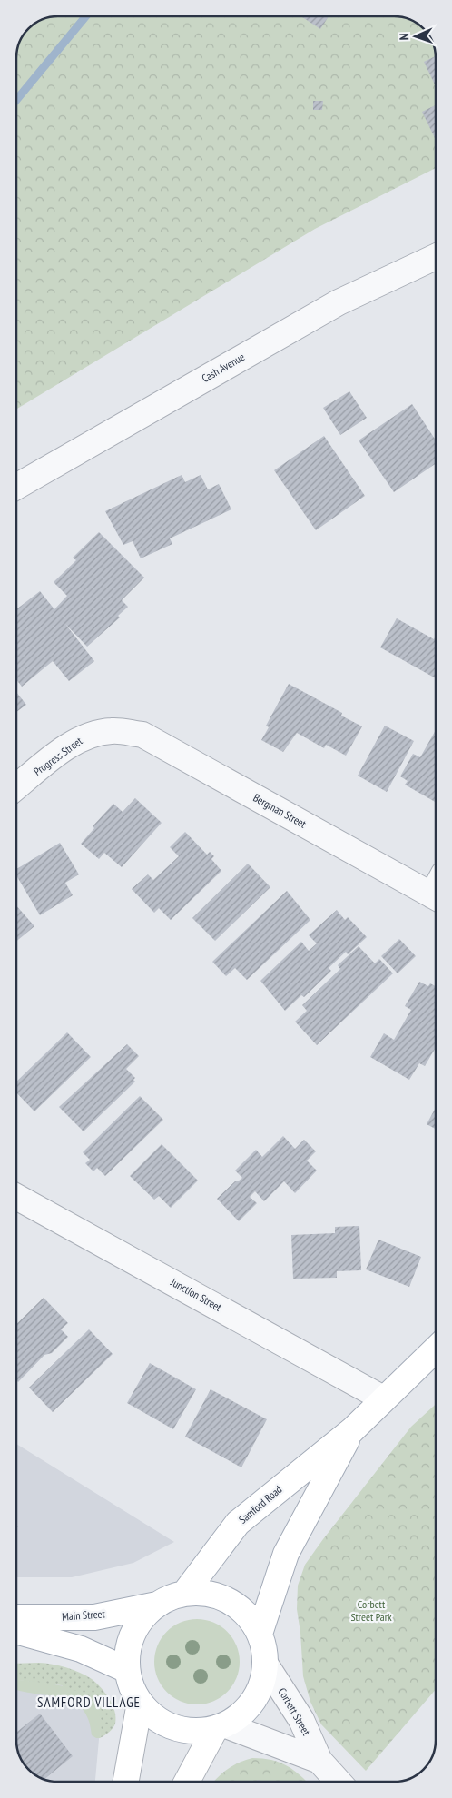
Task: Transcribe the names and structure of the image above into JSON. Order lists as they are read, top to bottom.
{
  "streets": {
    "main road": ["Samford Road", "Main Street"],
    "street": [
      "Cash Avenue",
      "Progress Street",
      "Bergman Street",
      "Junction Street",
      "Corbett Street"
    ]
  },
  "crossings": [
    ["Progress Street", "Bergman Street"],
    ["Junction Street", "Samford Road"],
    ["Samford Road", "Main Street"],
    ["Samford Road", "Corbett Street"],
    ["Main Street", "Corbett Street"]
  ],
  "districts": ["SAMFORD VILLAGE"],
  "parks": ["Corbett Street Park"],
  "north": "left"
}
